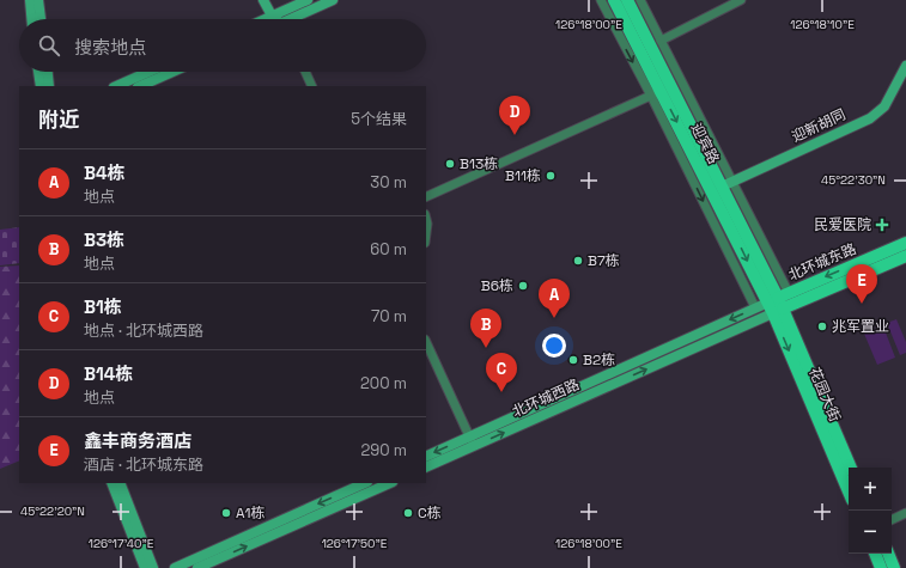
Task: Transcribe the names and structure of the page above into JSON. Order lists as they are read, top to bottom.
{
  "streets": {
    "main road": [
      "迎新胡同",
      "迎宾路",
      "北环城东路",
      "花园大街",
      "北环城西路"
    ]
  },
  "crossings": [
    ["迎新胡同", "迎宾路"],
    ["迎宾路", "北环城东路"],
    ["迎宾路", "花园大街"],
    ["迎宾路", "北环城西路"],
    ["北环城东路", "花园大街"],
    ["北环城东路", "北环城西路"],
    ["花园大街", "北环城西路"]
  ],
  "places": {
    "other": [
      "B13栋",
      "B11栋",
      "B7栋",
      "B6栋",
      "兆军置业",
      "B2栋",
      "A1栋",
      "C栋"
    ],
    "health": ["民爱医院"]
  },
  "page": {
    "search": "搜索地点",
    "heading": ["附近", "5个结果"],
    "pins": [
      "D",
      "E",
      "A",
      "B",
      "C"
    ],
    "list": [
      {
        "mark": "A",
        "name": "B4栋",
        "note": "地点",
        "value": "30 m"
      },
      {
        "mark": "B",
        "name": "B3栋",
        "note": "地点",
        "value": "60 m"
      },
      {
        "mark": "C",
        "name": "B1栋",
        "note": "地点 · 北环城西路",
        "value": "70 m"
      },
      {
        "mark": "D",
        "name": "B14栋",
        "note": "地点",
        "value": "200 m"
      },
      {
        "mark": "E",
        "name": "鑫丰商务酒店",
        "note": "酒店 · 北环城东路",
        "value": "290 m"
      }
    ],
    "map_buttons": ["+", "−"]
  },
  "coordinates": [
    "126°18'00\"E",
    "126°18'10\"E",
    "45°22'30\"N",
    "45°22'20\"N",
    "126°17'40\"E",
    "126°17'50\"E"
  ]
}
